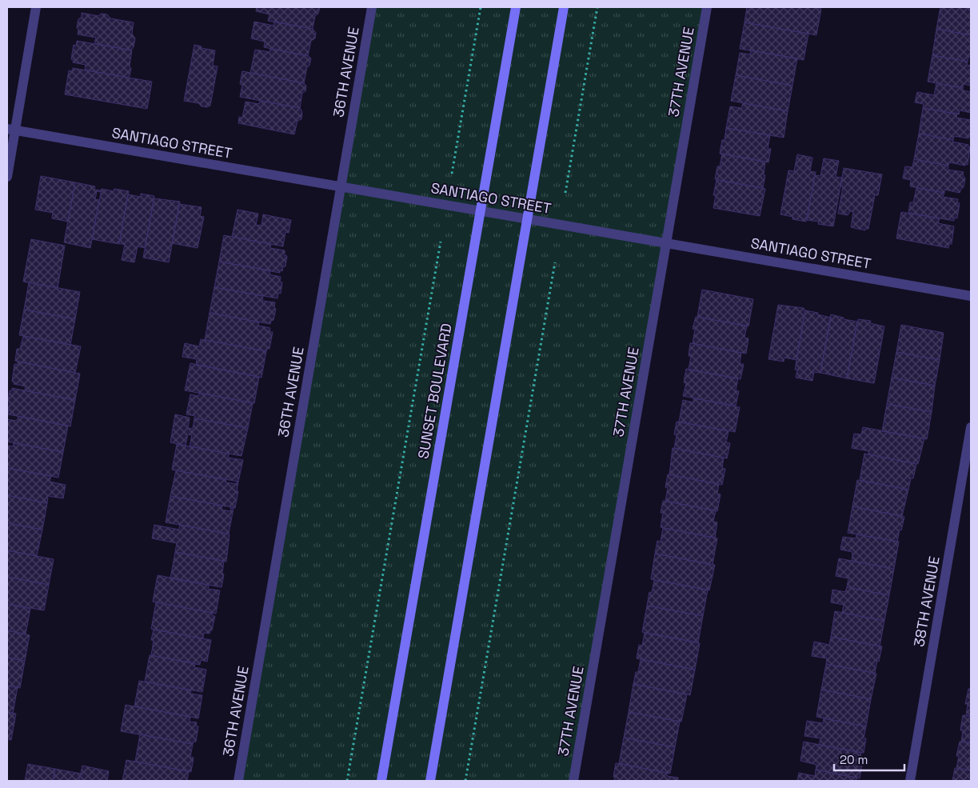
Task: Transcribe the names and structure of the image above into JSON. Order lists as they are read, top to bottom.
{
  "streets": {
    "main road": ["SUNSET BOULEVARD"],
    "street": [
      "36TH AVENUE",
      "37TH AVENUE",
      "SANTIAGO STREET",
      "38TH AVENUE"
    ]
  },
  "crossings": [
    ["36TH AVENUE", "SANTIAGO STREET"],
    ["37TH AVENUE", "SANTIAGO STREET"],
    ["SANTIAGO STREET", "SUNSET BOULEVARD"]
  ],
  "scale_bar": "20 m"
}
